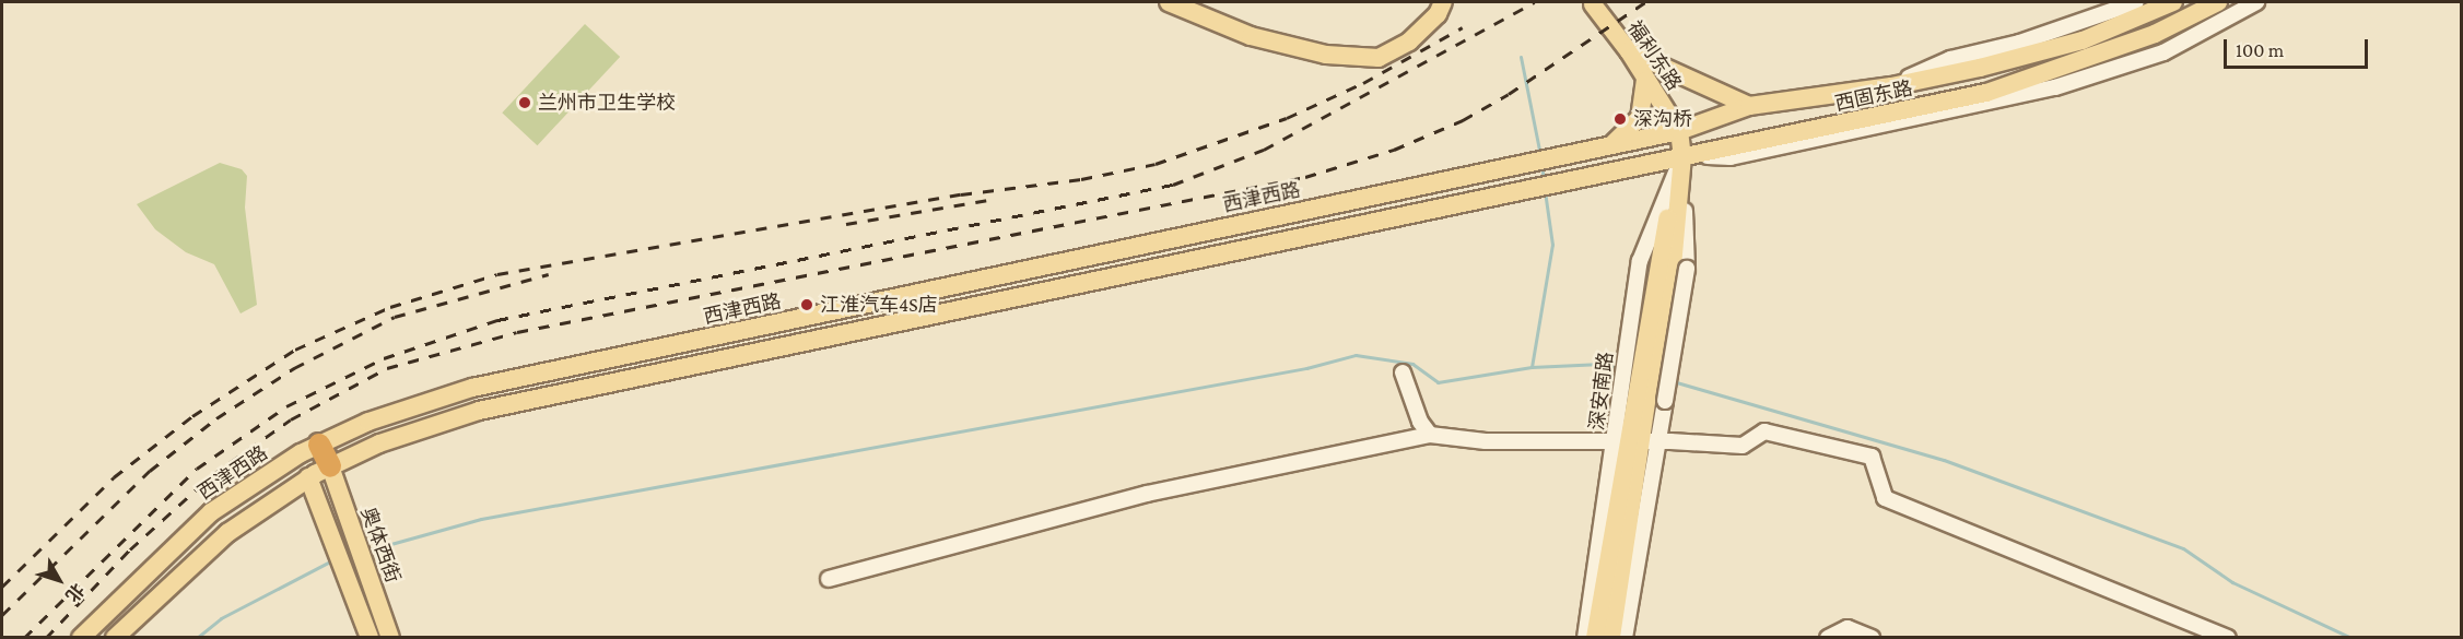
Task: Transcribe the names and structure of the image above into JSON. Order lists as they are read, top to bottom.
{
  "streets": {
    "main road": [
      "福利东路",
      "西固东路",
      "西津西路",
      "深安南路",
      "奥体西街"
    ]
  },
  "crossings": [
    ["福利东路", "西固东路"],
    ["西固东路", "西津西路"],
    ["西固东路", "深安南路"],
    ["西固东路", "奥体西街"]
  ],
  "places": ["兰州市卫生学校", "深沟桥", "江淮汽车4S店"],
  "scale_bar": "100 m",
  "north": "bottom right"
}
